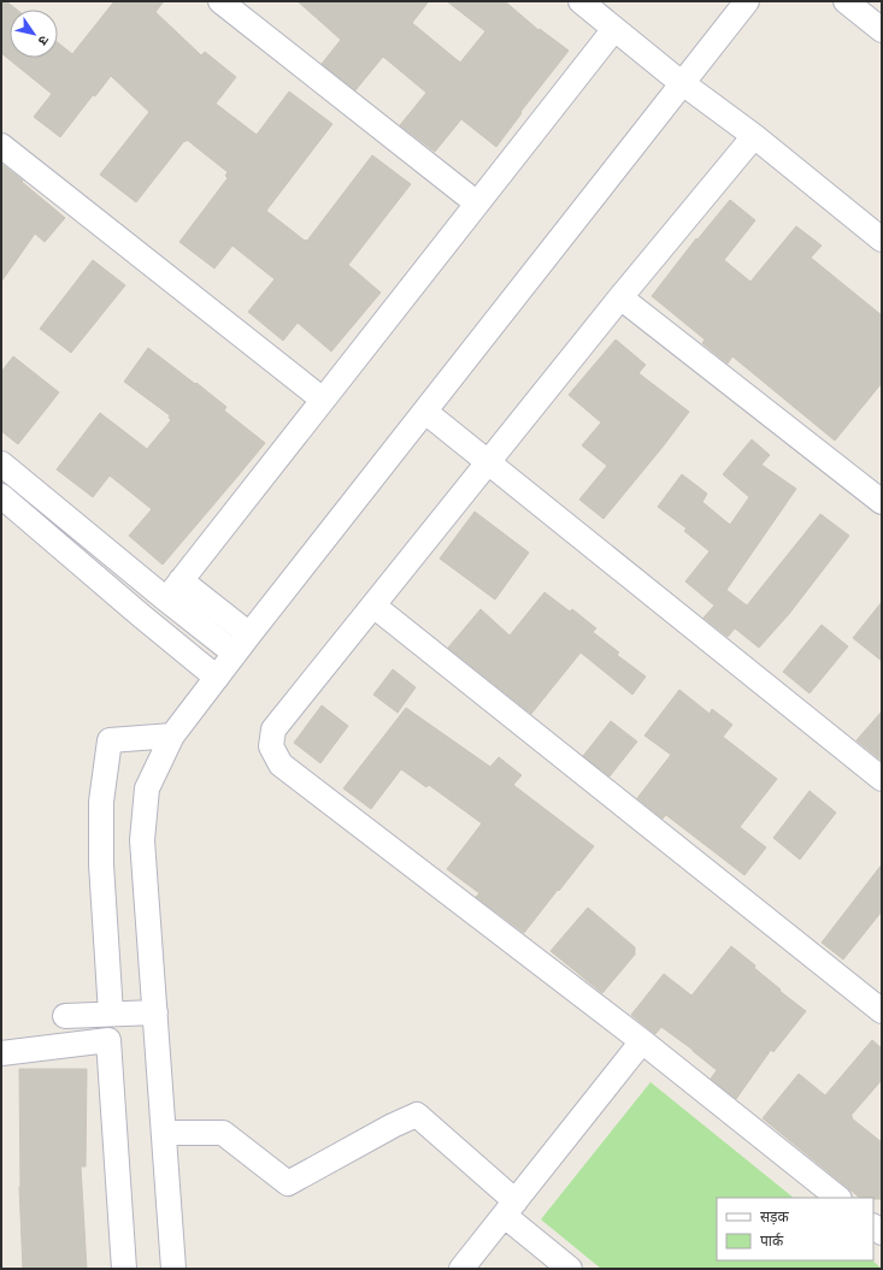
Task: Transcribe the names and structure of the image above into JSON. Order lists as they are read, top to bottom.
{
  "legend": ["सड़क", "पार्क"],
  "north": "bottom right"
}
